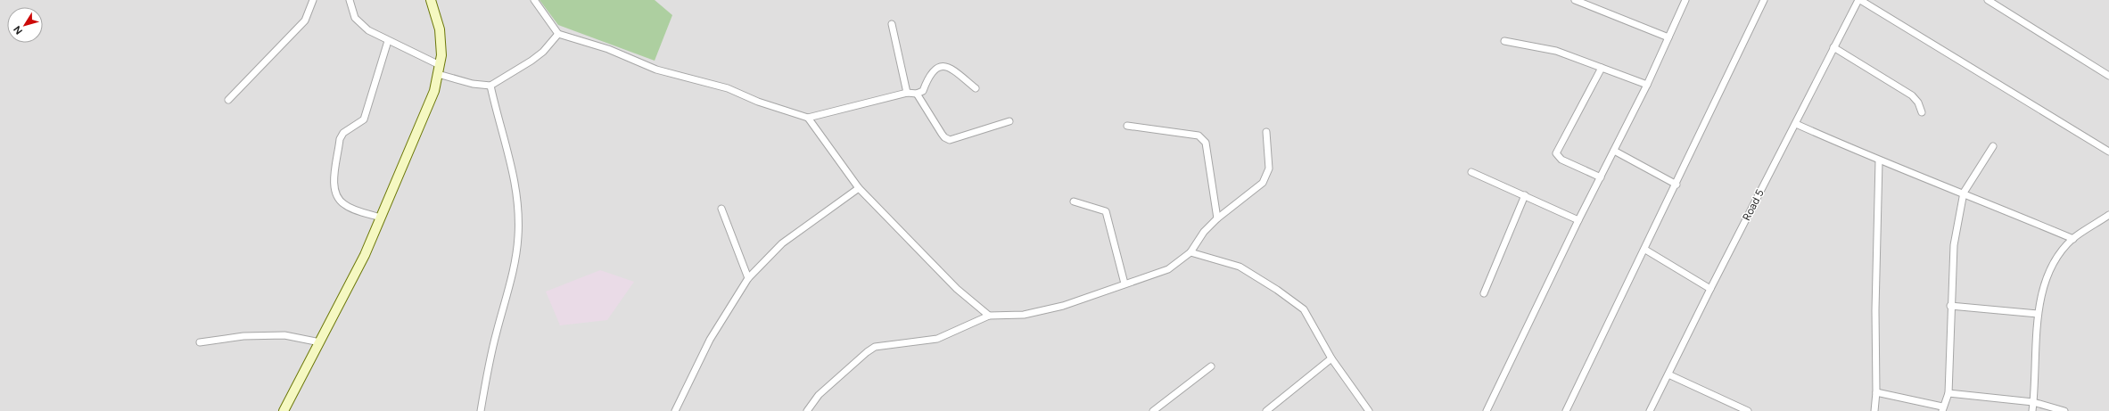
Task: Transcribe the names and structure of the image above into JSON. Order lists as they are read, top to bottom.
{
  "streets": {
    "street": ["Road 5"]
  },
  "north": "bottom left"
}
